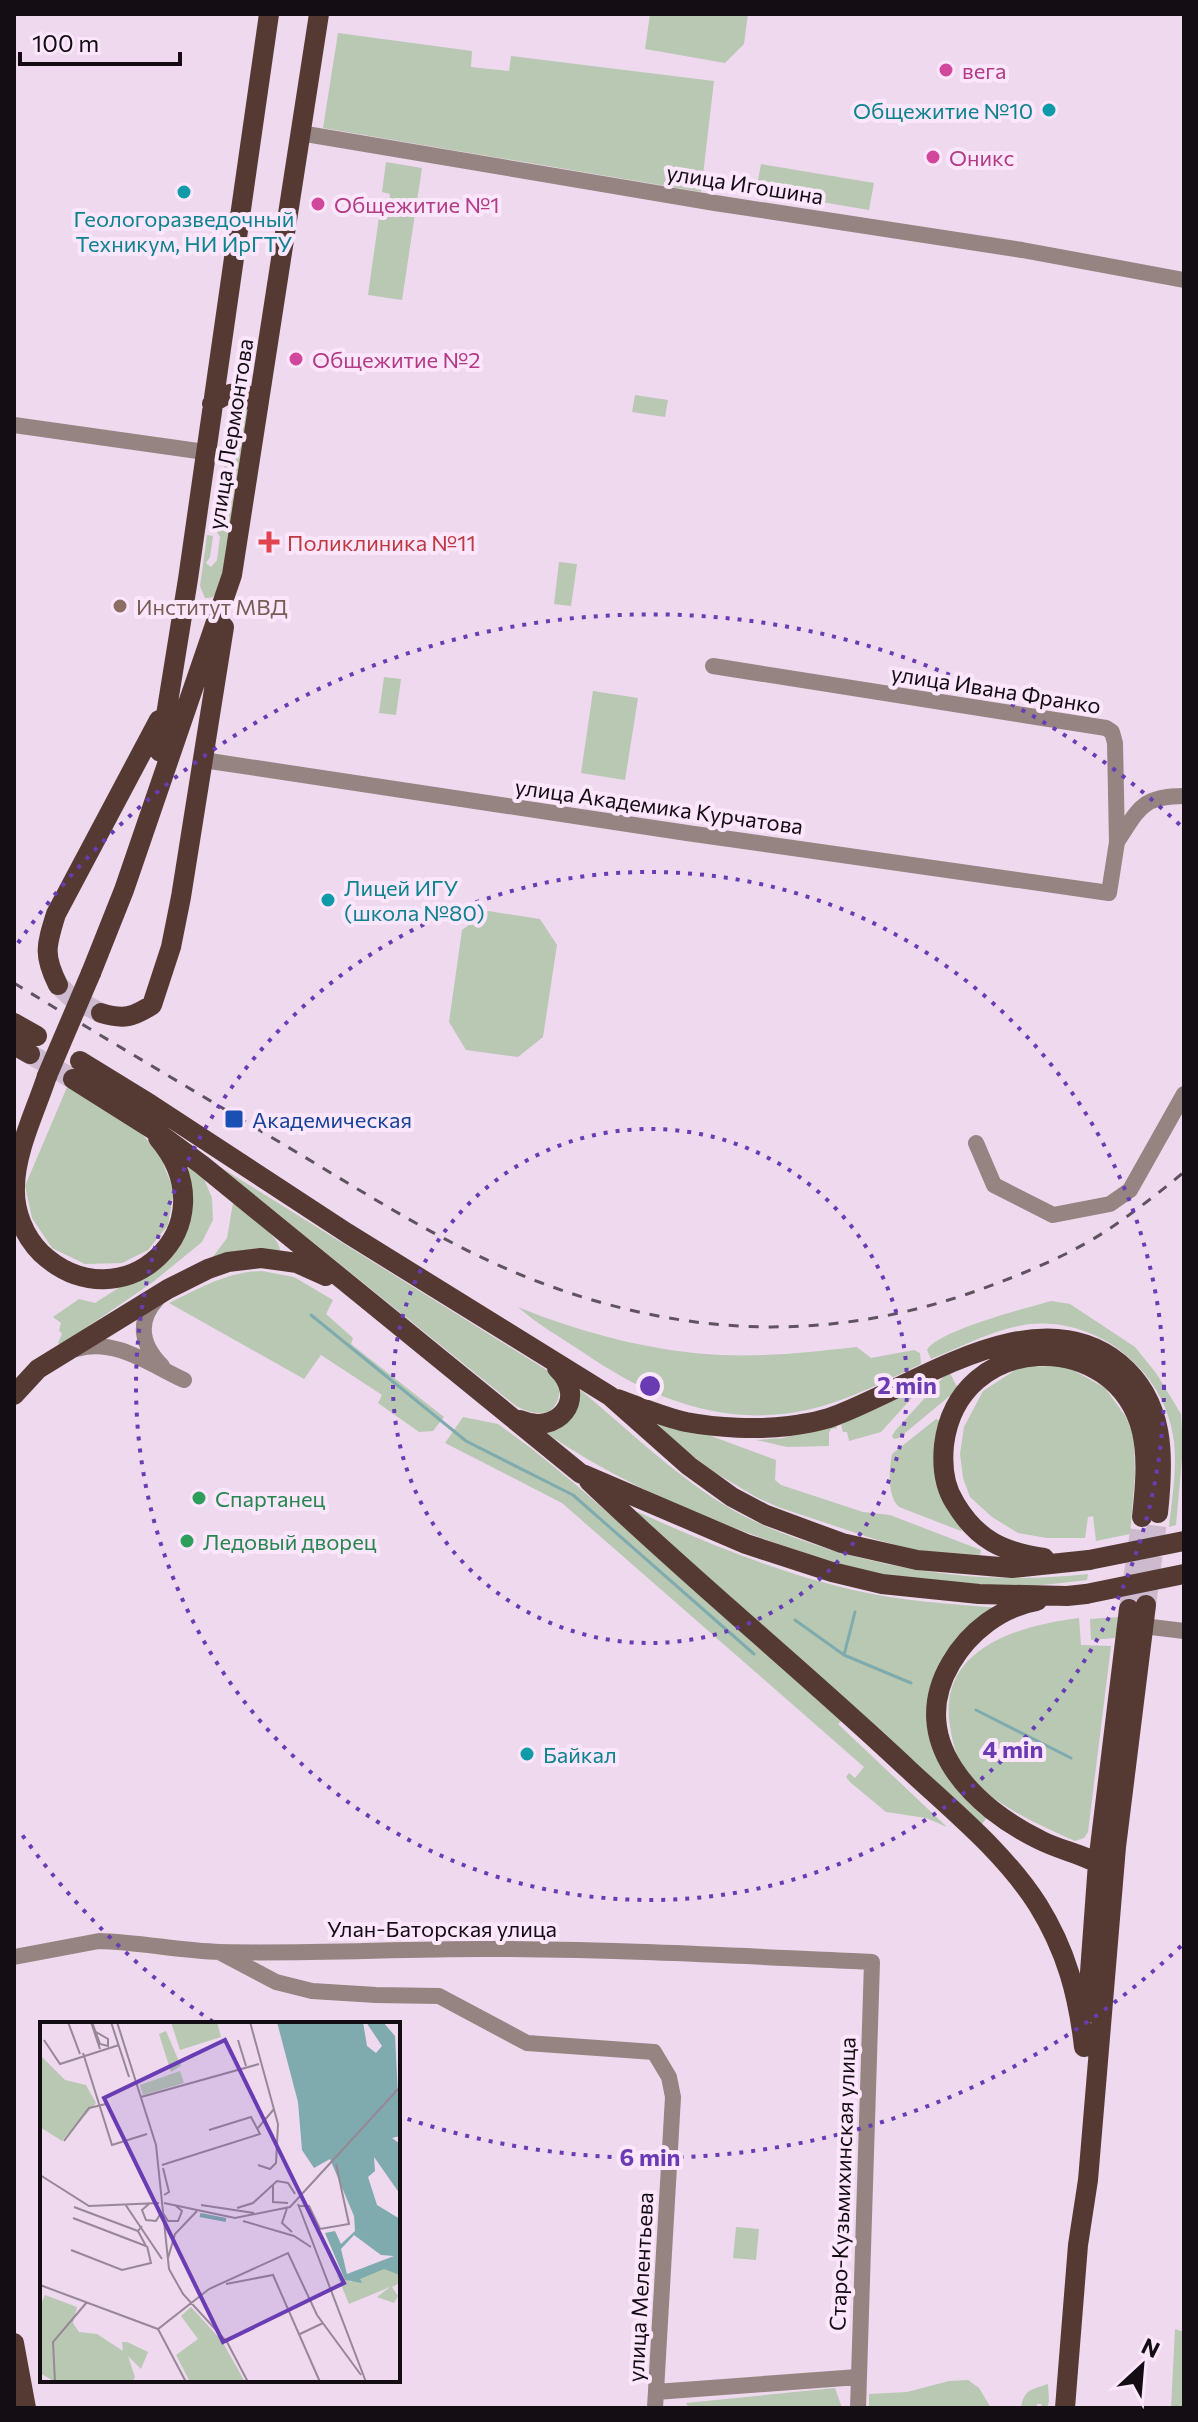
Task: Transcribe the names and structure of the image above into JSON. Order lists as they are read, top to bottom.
{
  "streets": {
    "main road": ["улица Лермонтова"],
    "street": [
      "улица Игошина",
      "улица Ивана Франко",
      "улица Академика Курчатова",
      "Улан-Баторская улица",
      "Старо-Кузьмихинская улица",
      "улица Мелентьева"
    ]
  },
  "crossings": [
    ["улица Игошина", "улица Лермонтова"],
    ["улица Ивана Франко", "улица Академика Курчатова"],
    ["Улан-Баторская улица", "Старо-Кузьмихинская улица"],
    ["Улан-Баторская улица", "улица Мелентьева"]
  ],
  "places": {
    "other": [
      "вега",
      "Общежитие №10",
      "Оникс",
      "Геологоразведочный Техникум, НИ ИрГТУ",
      "Общежитие №1",
      "Общежитие №2",
      "Институт МВД",
      "Лицей ИГУ (школа №80)",
      "Спартанец",
      "Ледовый дворец",
      "Байкал"
    ],
    "health": ["Поликлиника №11"],
    "transit": ["Академическая"]
  },
  "scale_bar": "100 m",
  "north": "top right",
  "rings": ["2 min", "4 min", "6 min"]
}
